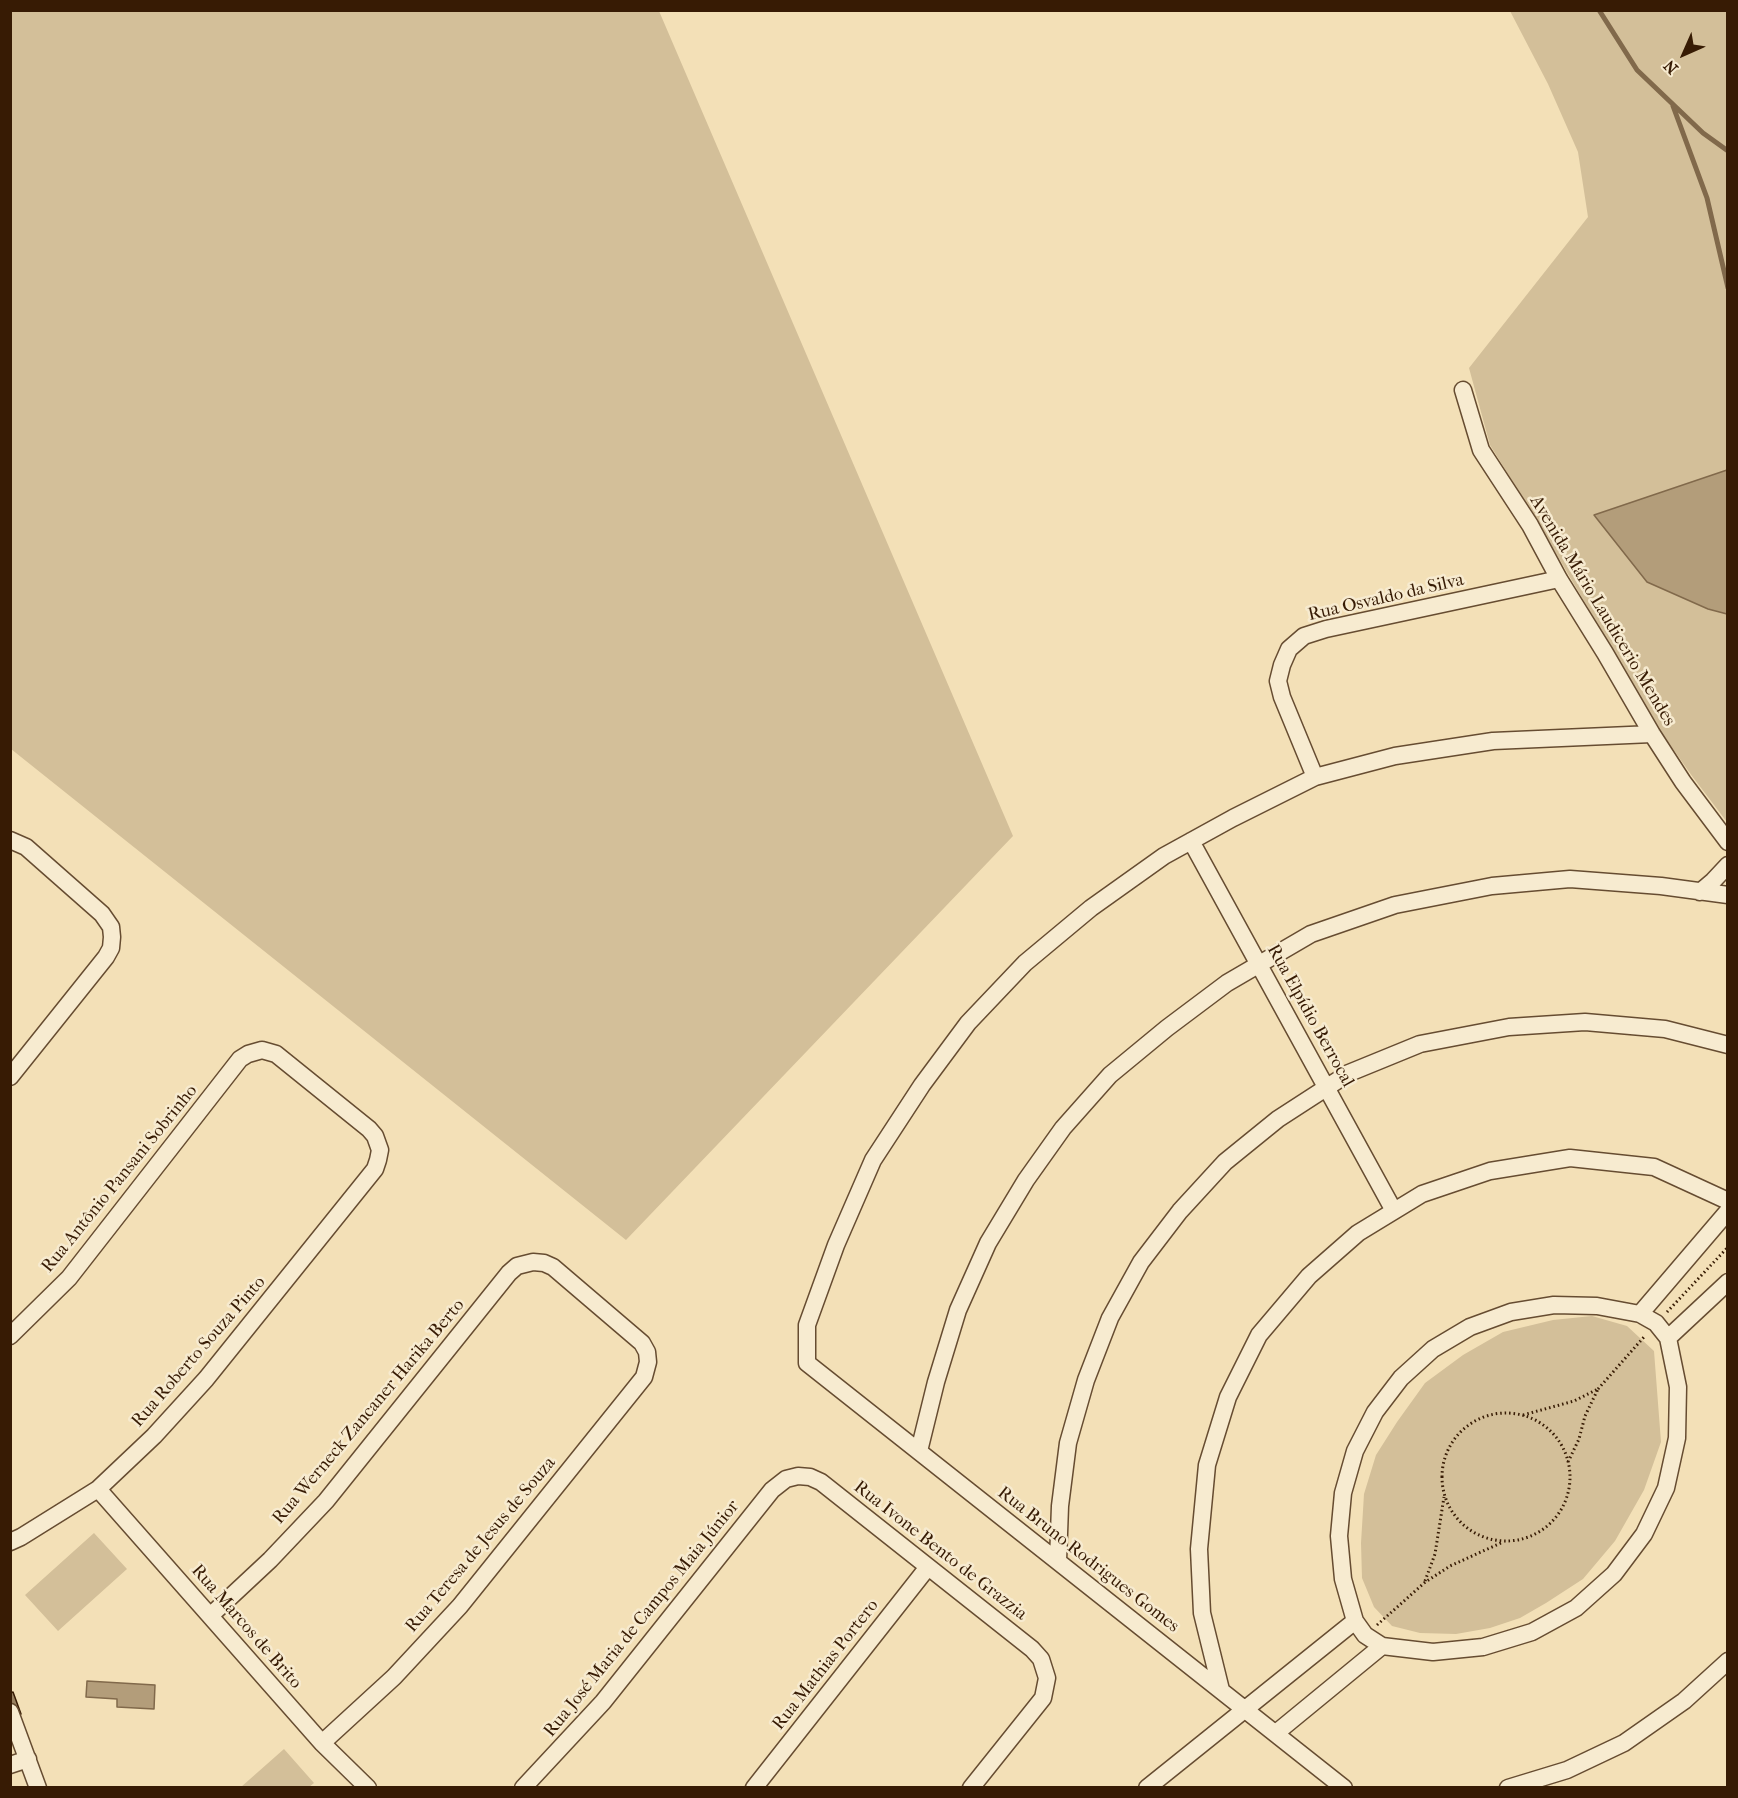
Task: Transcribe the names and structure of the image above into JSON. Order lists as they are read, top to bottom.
{
  "streets": {
    "street": [
      "Rua Osvaldo da Silva",
      "Avenida Mário Laudicerio Mendes",
      "Rua Elpídio Berrocal",
      "Rua Antônio Pansani Sobrinho",
      "Rua Roberto Souza Pinto",
      "Rua Werneck Zancaner Harika Berto",
      "Rua Teresa de Jesus de Souza",
      "Rua Ivone Bento de Grazzia",
      "Rua Bruno Rodrigues Gomes",
      "Rua José Maria de Campos Maia Júnior",
      "Rua Marcos de Brito",
      "Rua Mathias Portero"
    ]
  },
  "crossings": [
    ["Rua Osvaldo da Silva", "Avenida Mário Laudicerio Mendes"],
    ["Rua Elpídio Berrocal", "Rua Bruno Rodrigues Gomes"],
    ["Rua Antônio Pansani Sobrinho", "Rua Roberto Souza Pinto"],
    ["Rua Roberto Souza Pinto", "Rua Marcos de Brito"],
    ["Rua Werneck Zancaner Harika Berto", "Rua Teresa de Jesus de Souza"],
    ["Rua Werneck Zancaner Harika Berto", "Rua Marcos de Brito"],
    ["Rua Teresa de Jesus de Souza", "Rua Marcos de Brito"],
    ["Rua Ivone Bento de Grazzia", "Rua José Maria de Campos Maia Júnior"],
    ["Rua Ivone Bento de Grazzia", "Rua Mathias Portero"]
  ],
  "north": "bottom left"
}
